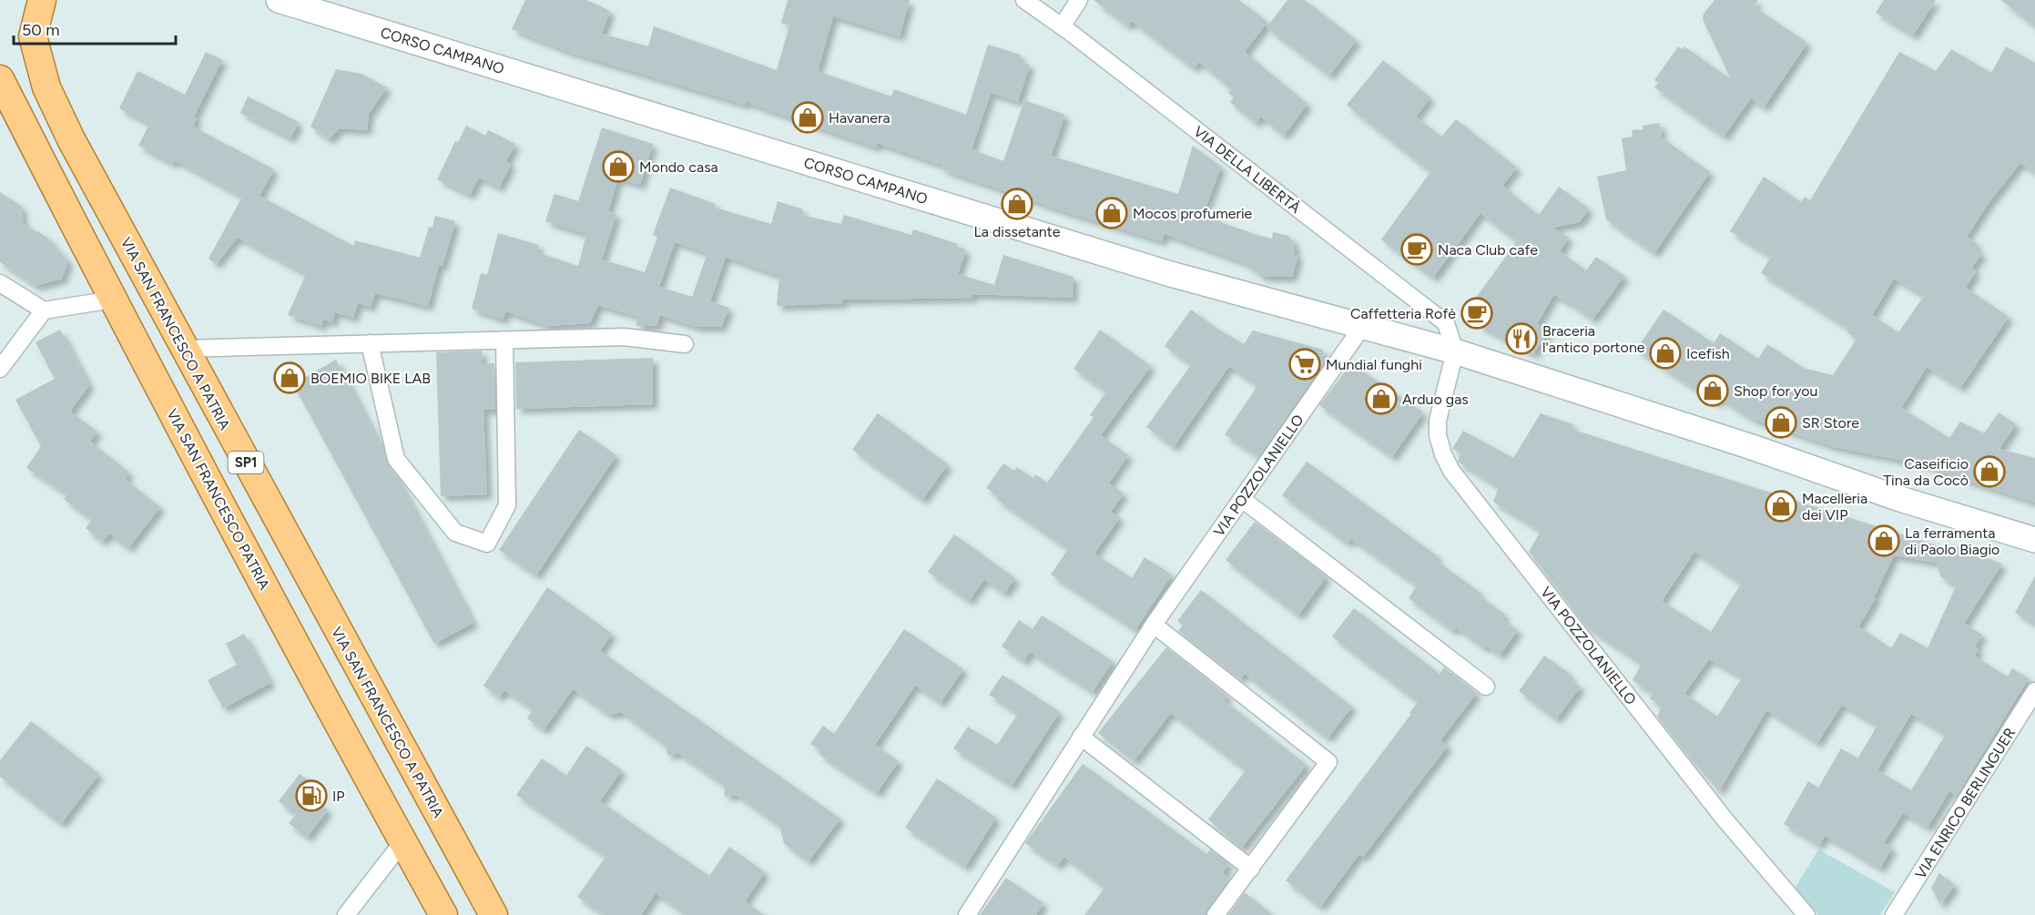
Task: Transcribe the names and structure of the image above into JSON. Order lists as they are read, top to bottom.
{
  "streets": {
    "main road": [
      "CORSO CAMPANO",
      "VIA SAN FRANCESCO A PATRIA",
      "SP1",
      "VIA SAN FRANCESCO PATRIA"
    ],
    "street": ["VIA DELLA LIBERTÀ", "VIA POZZOLANIELLO", "VIA ENRICO BERLINGUER"]
  },
  "crossings": [
    ["CORSO CAMPANO", "VIA DELLA LIBERTÀ"],
    ["CORSO CAMPANO", "VIA POZZOLANIELLO"],
    ["VIA DELLA LIBERTÀ", "VIA POZZOLANIELLO"]
  ],
  "places": {
    "shop": [
      "Havanera",
      "Mondo casa",
      "La dissetante",
      "Mocos profumerie",
      "Icefish",
      "BOEMIO BIKE LAB",
      "Shop for you",
      "Arduo gas",
      "SR Store",
      "Caseificio Tina da Cocò",
      "Macelleria dei VIP",
      "La ferramenta di Paolo Biagio"
    ],
    "cafe": ["Naca Club cafe", "Caffetteria Rofè"],
    "restaurant": ["Braceria l'antico portone"],
    "supermarket": ["Mundial funghi"],
    "fuel station": ["IP"]
  },
  "scale_bar": "50 m"
}
